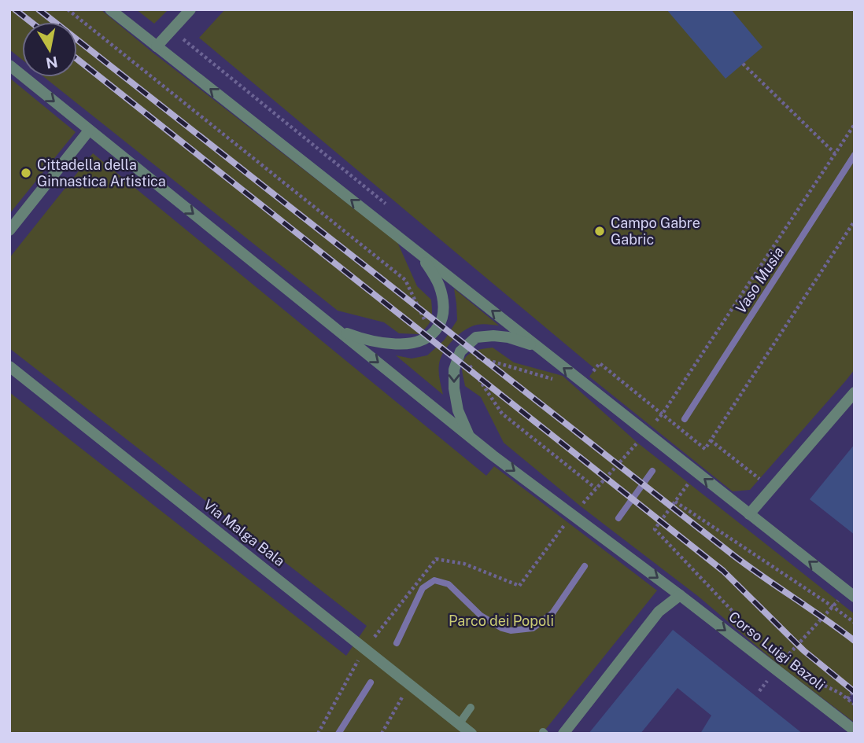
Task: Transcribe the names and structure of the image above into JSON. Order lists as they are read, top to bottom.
{
  "streets": {
    "street": ["Via Malga Bala", "Corso Luigi Bazoli"]
  },
  "one_way": ["Corso Luigi Bazoli"],
  "water": ["Vaso Musia"],
  "parks": ["Parco dei Popoli"],
  "places": ["Cittadella della Ginnastica Artistica", "Campo Gabre Gabric"],
  "north": "bottom"
}
